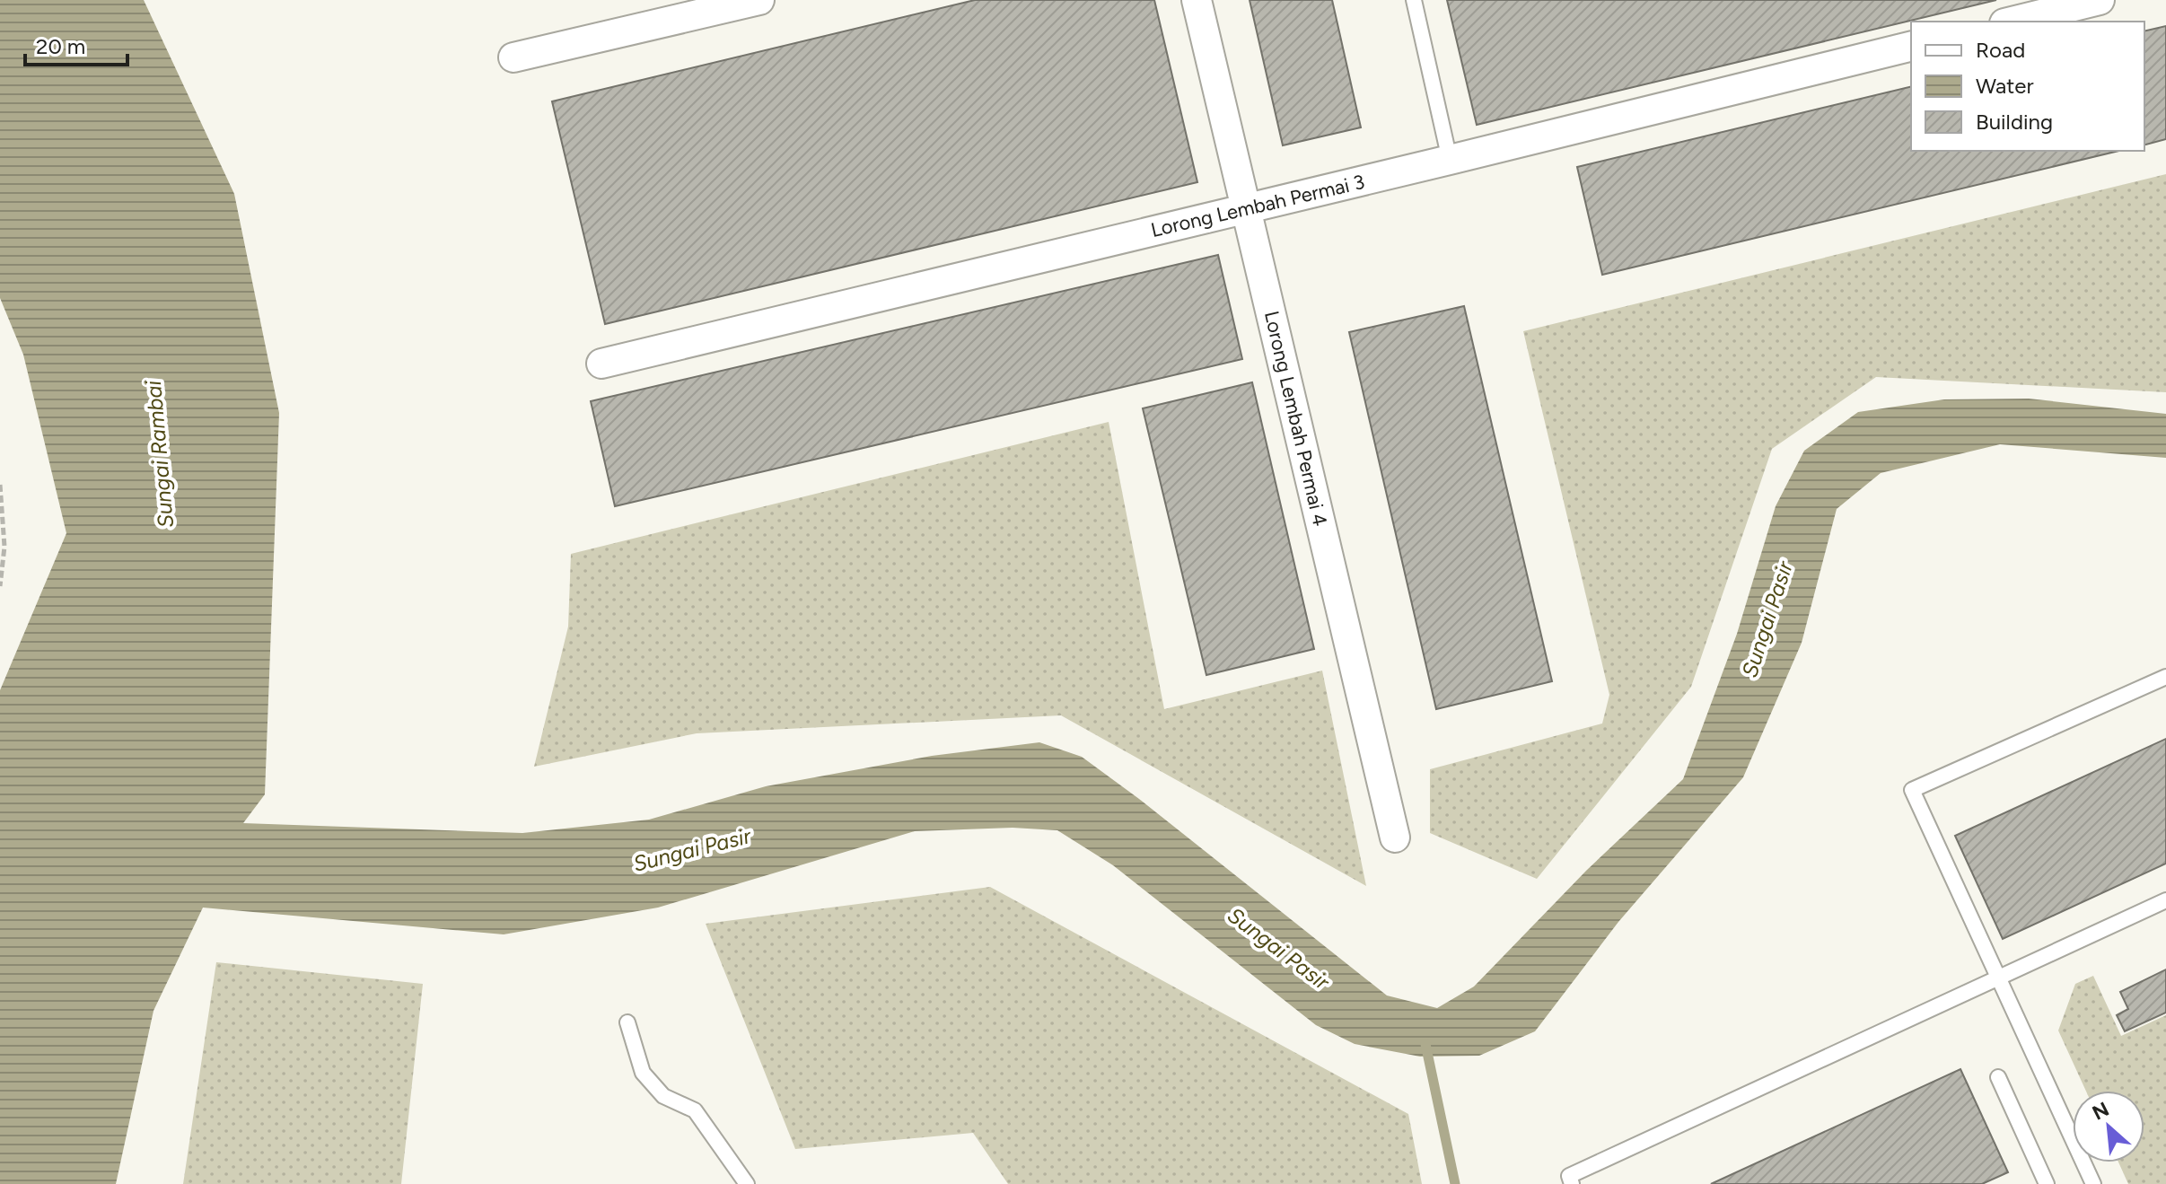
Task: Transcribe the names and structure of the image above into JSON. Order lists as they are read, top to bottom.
{
  "streets": {
    "street": ["Lorong Lembah Permai 3", "Lorong Lembah Permai 4"]
  },
  "crossings": [
    ["Lorong Lembah Permai 3", "Lorong Lembah Permai 4"]
  ],
  "water": ["Sungai Rambai", "Sungai Pasir"],
  "legend": ["Road", "Water", "Building"],
  "scale_bar": "20 m",
  "north": "top left"
}
